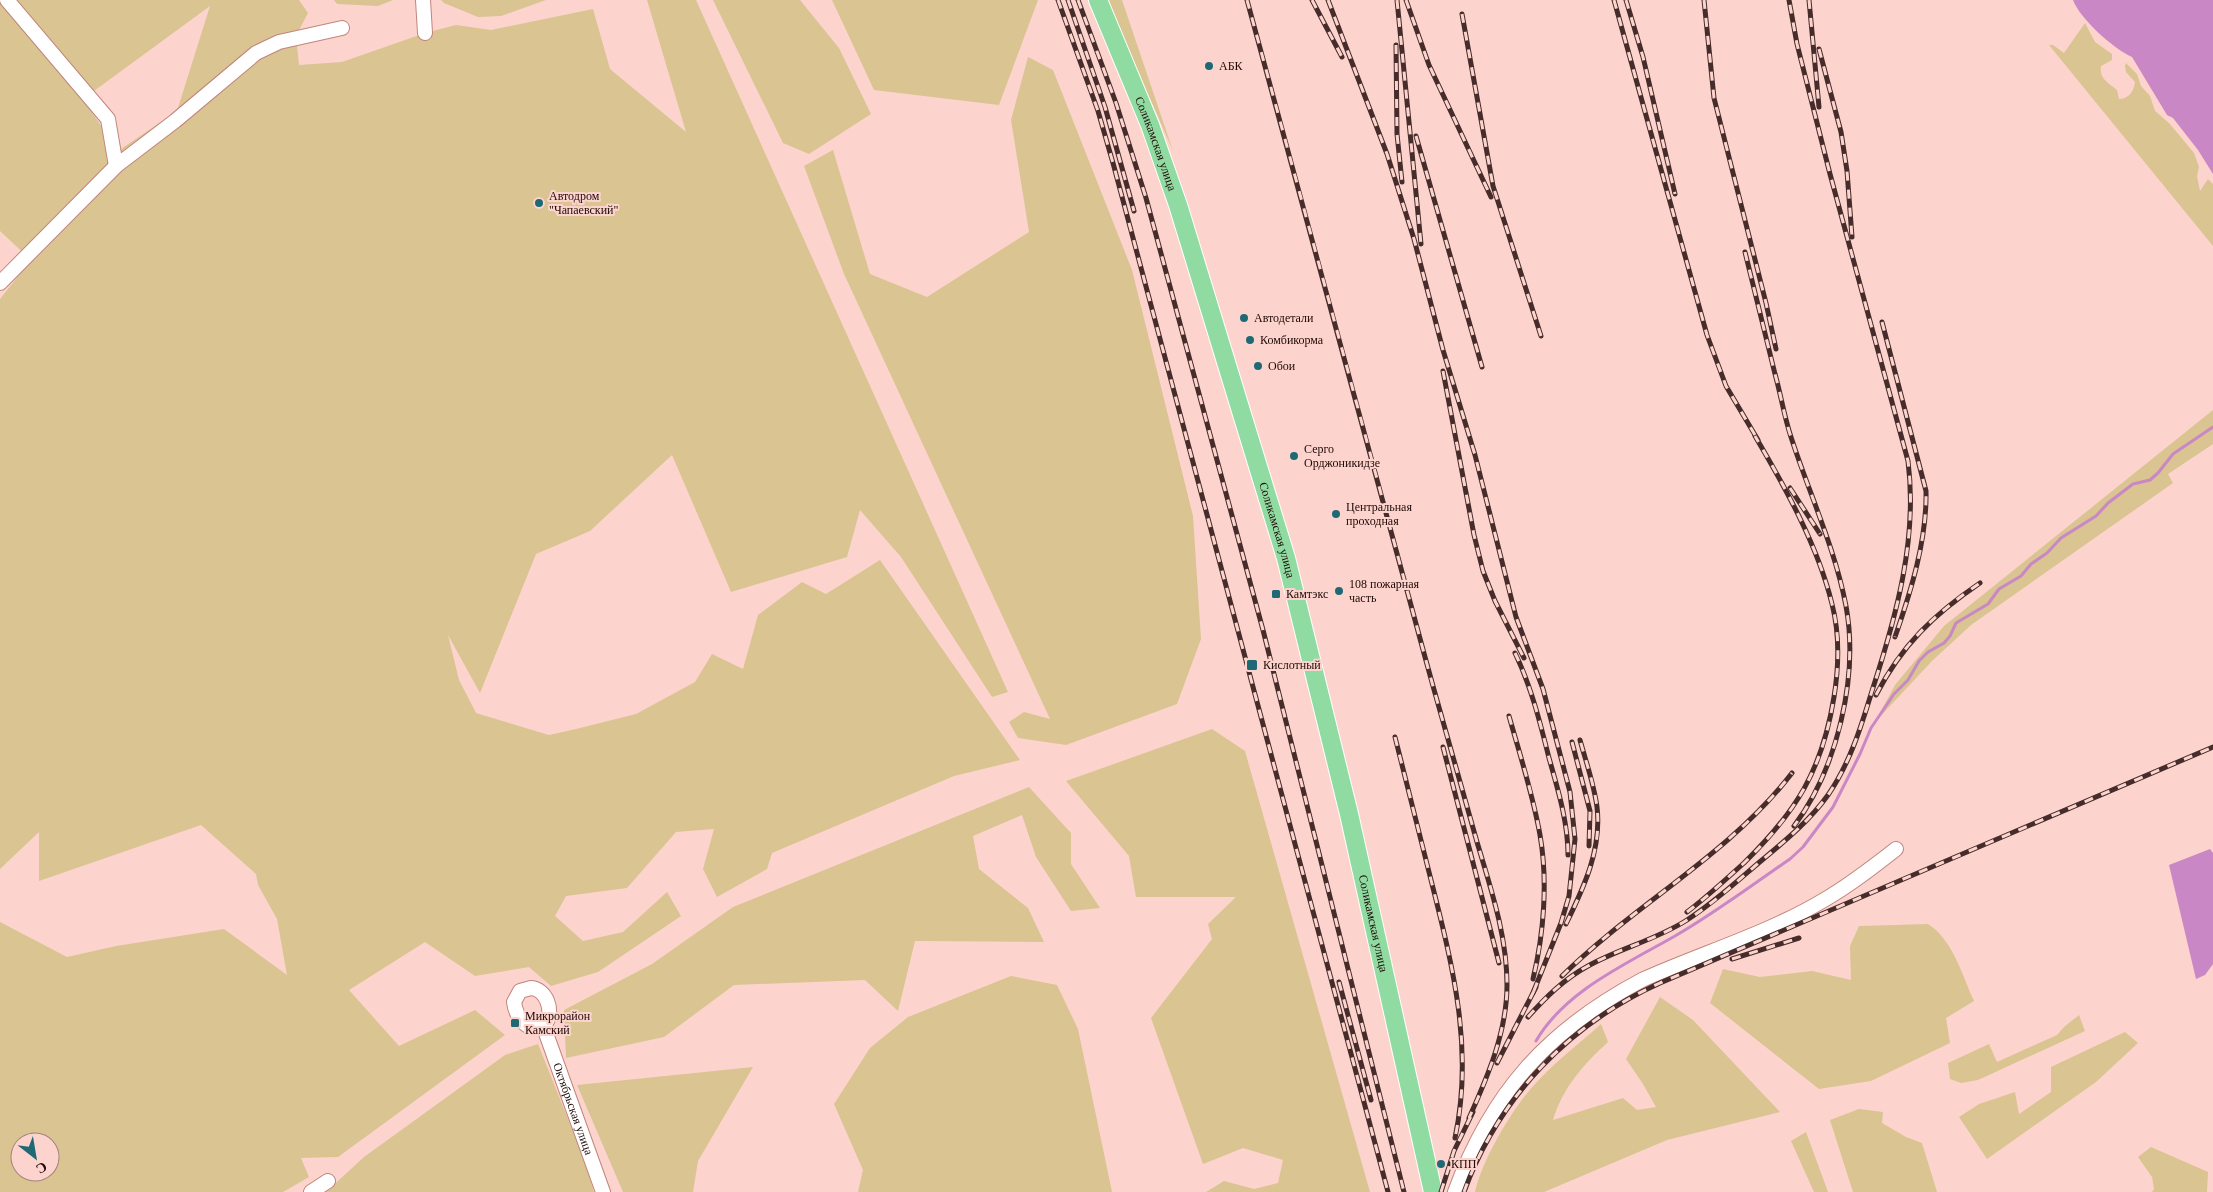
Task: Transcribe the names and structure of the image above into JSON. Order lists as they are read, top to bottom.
{
  "streets": {
    "main road": ["Соликамская улица"],
    "street": ["Октябрьская улица"]
  },
  "places": {
    "other": [
      "АБК",
      "Автодром \"Чапаевский\"",
      "Автодетали",
      "Комбикорма",
      "Обои",
      "Серго Орджоникидзе",
      "Центральная проходная",
      "108 пожарная часть",
      "КПП"
    ],
    "transit": ["Камтэкс", "Кислотный", "Микрорайон Камский"]
  },
  "north": "bottom right"
}
